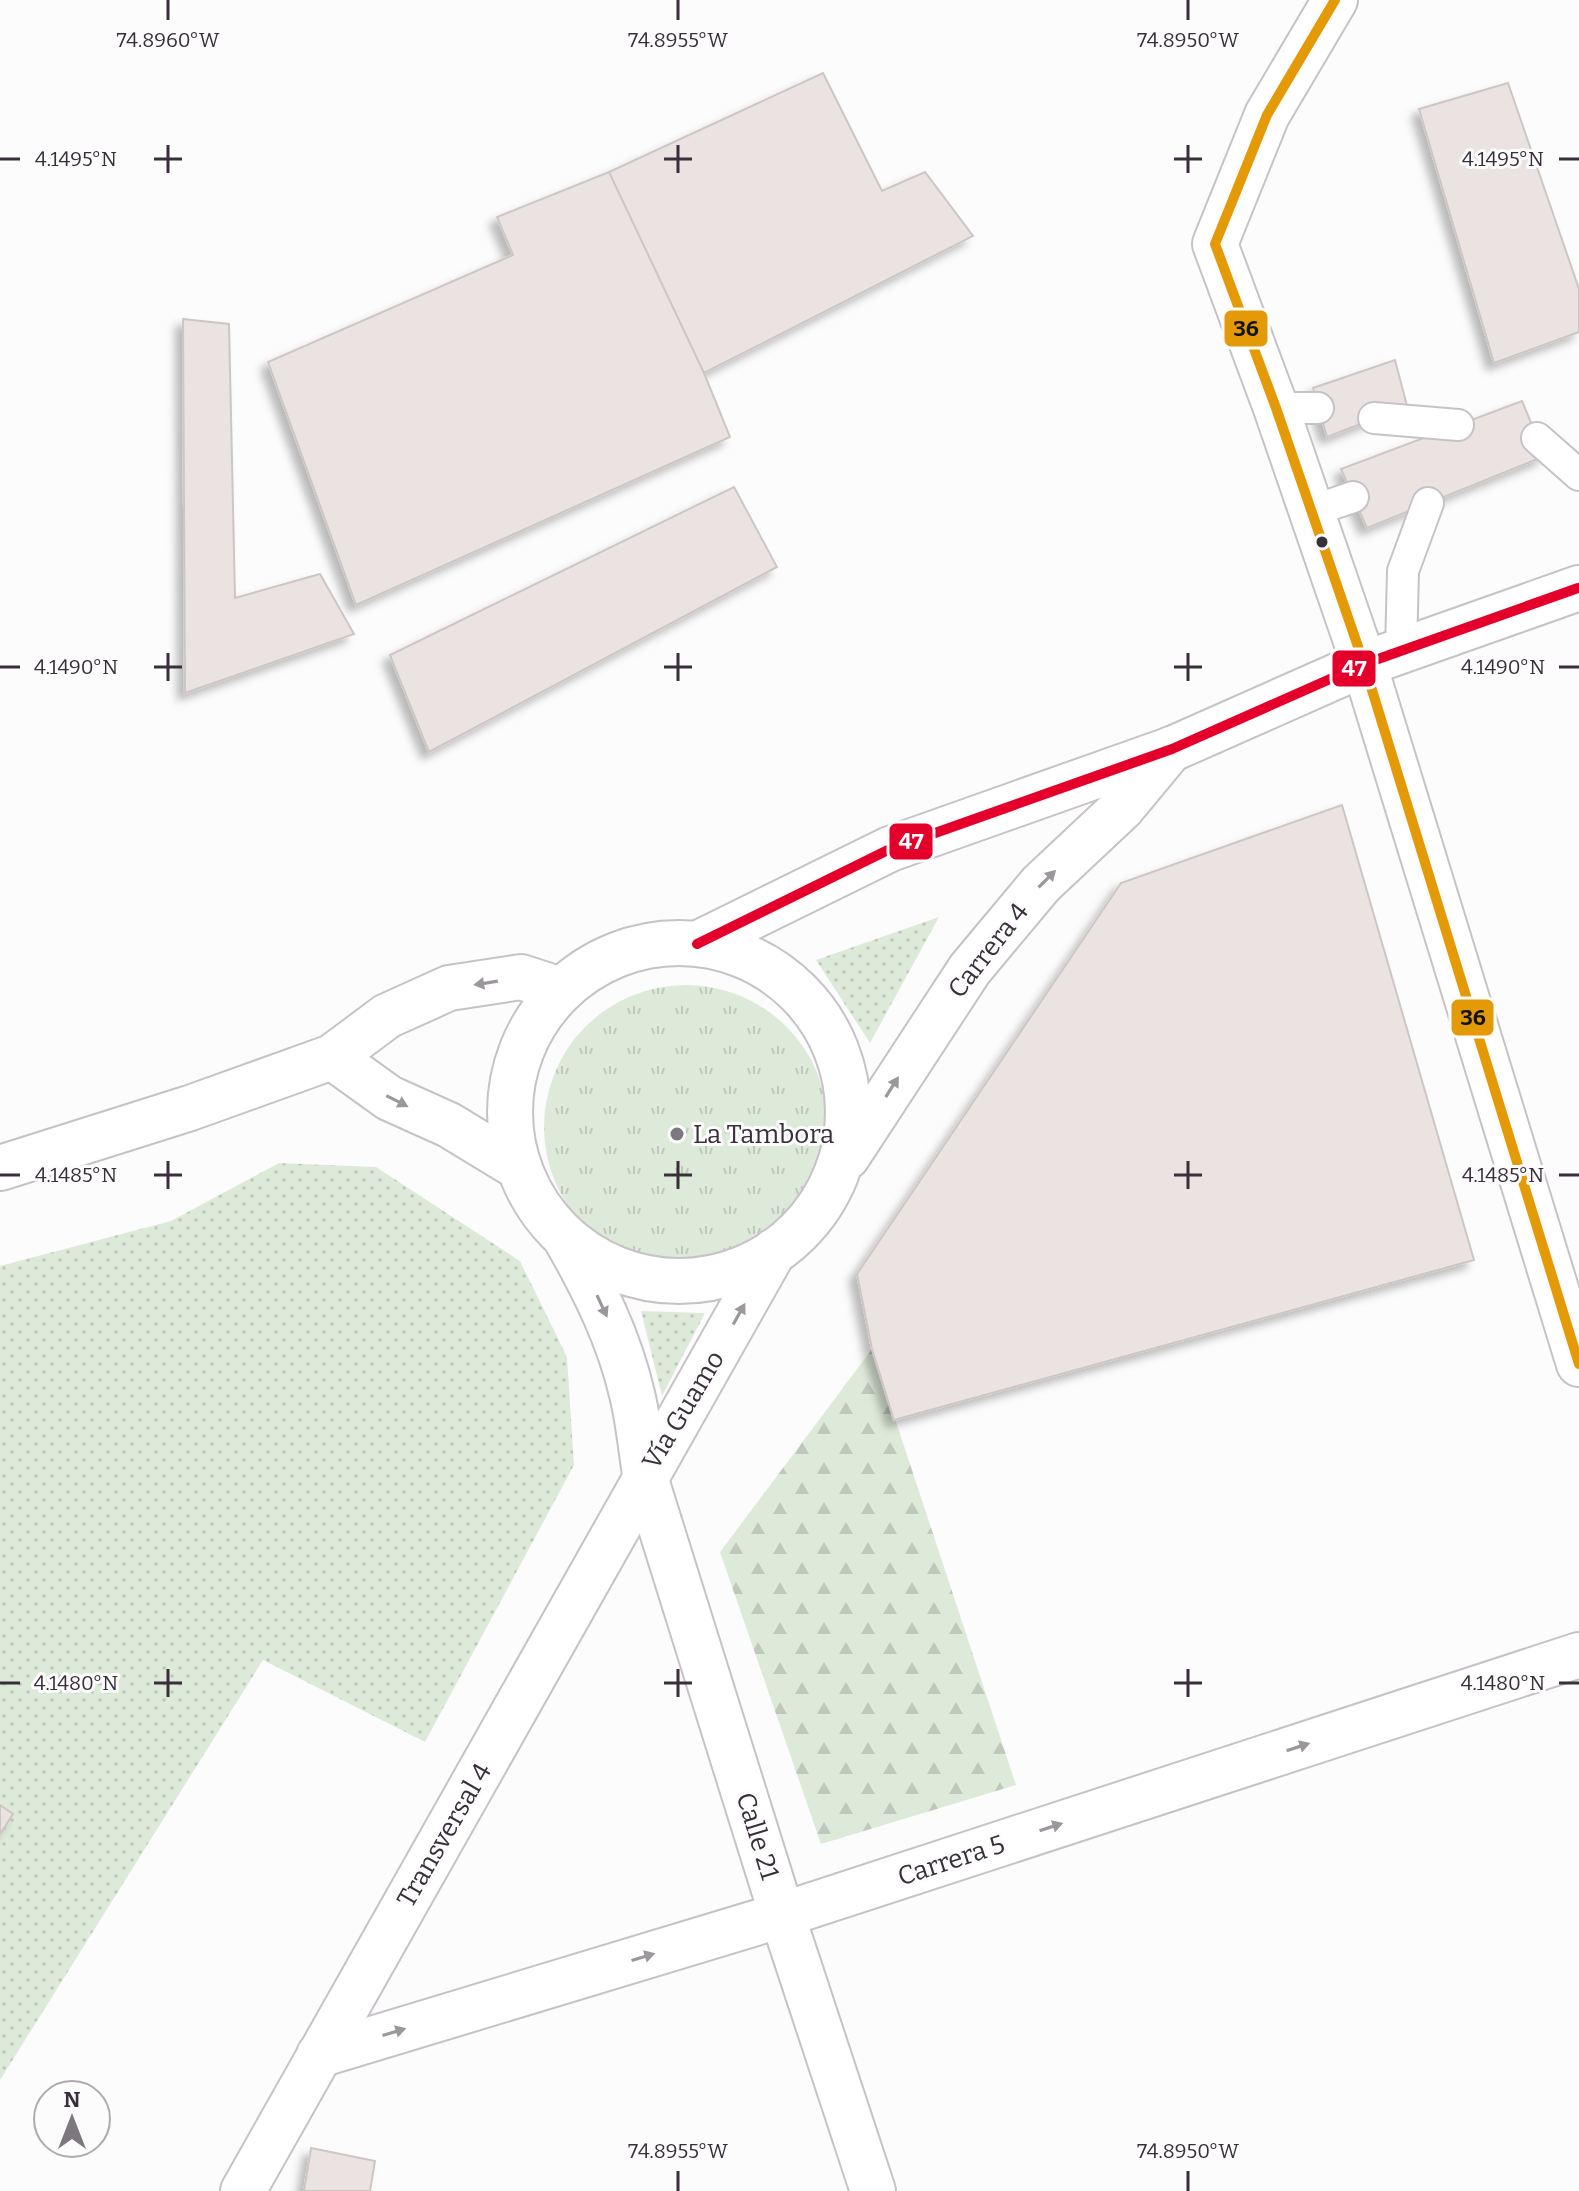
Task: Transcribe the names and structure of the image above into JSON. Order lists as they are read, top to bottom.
{
  "streets": {
    "main road": [
      "Carrera 4",
      "Vía Guamo",
      "Transversal 4",
      "Calle 21",
      "Carrera 5"
    ]
  },
  "crossings": [
    ["Vía Guamo", "Transversal 4"],
    ["Vía Guamo", "Calle 21"],
    ["Transversal 4", "Calle 21"],
    ["Transversal 4", "Carrera 5"],
    ["Calle 21", "Carrera 5"]
  ],
  "one_way": ["Carrera 4", "Carrera 5"],
  "places": ["La Tambora"],
  "lines": ["transit line 36", "transit line 47"],
  "north": "top",
  "coordinates": [
    "74.8960°W",
    "74.8955°W",
    "74.8950°W",
    "4.1495°N",
    "4.1490°N",
    "4.1485°N",
    "4.1480°N"
  ]
}
